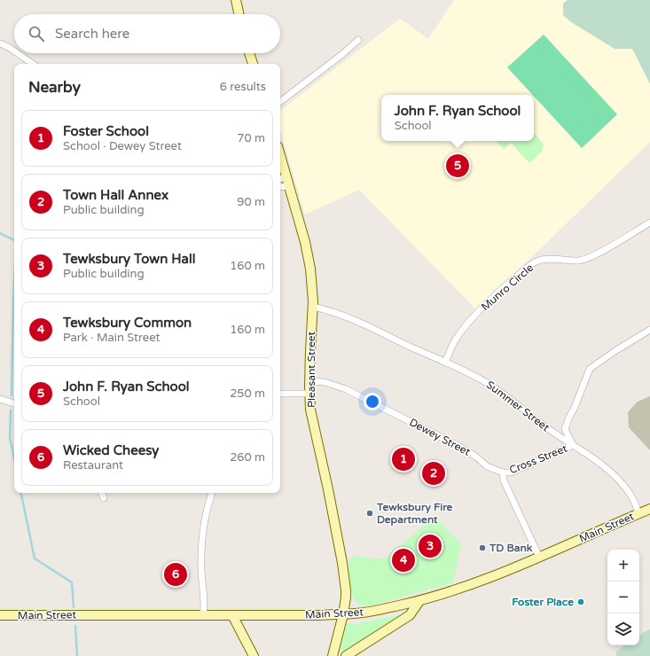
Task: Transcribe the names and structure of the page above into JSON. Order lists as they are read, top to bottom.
{
  "streets": {
    "main road": ["Pleasant Street", "Main Street"],
    "street": [
      "Munro Circle",
      "Summer Street",
      "Dewey Street",
      "Cross Street"
    ]
  },
  "crossings": [
    ["Munro Circle", "Summer Street"],
    ["Pleasant Street", "Summer Street"],
    ["Pleasant Street", "Dewey Street"],
    ["Pleasant Street", "Main Street"],
    ["Summer Street", "Cross Street"],
    ["Summer Street", "Main Street"],
    ["Dewey Street", "Cross Street"]
  ],
  "places": ["Tewksbury Fire Department", "TD Bank", "Foster Place"],
  "page": {
    "search": "Search here",
    "heading": ["Nearby", "6 results"],
    "popup": ["John F. Ryan School", "School"],
    "list": [
      {
        "mark": "1",
        "name": "Foster School",
        "note": "School · Dewey Street",
        "value": "70 m"
      },
      {
        "mark": "2",
        "name": "Town Hall Annex",
        "note": "Public building",
        "value": "90 m"
      },
      {
        "mark": "3",
        "name": "Tewksbury Town Hall",
        "note": "Public building",
        "value": "160 m"
      },
      {
        "mark": "4",
        "name": "Tewksbury Common",
        "note": "Park · Main Street",
        "value": "160 m"
      },
      {
        "mark": "5",
        "name": "John F. Ryan School",
        "note": "School",
        "value": "250 m"
      },
      {
        "mark": "6",
        "name": "Wicked Cheesy",
        "note": "Restaurant",
        "value": "260 m"
      }
    ],
    "pins": [
      "5",
      "1",
      "2",
      "3",
      "4",
      "6"
    ],
    "map_buttons": ["+", "−"]
  }
}
